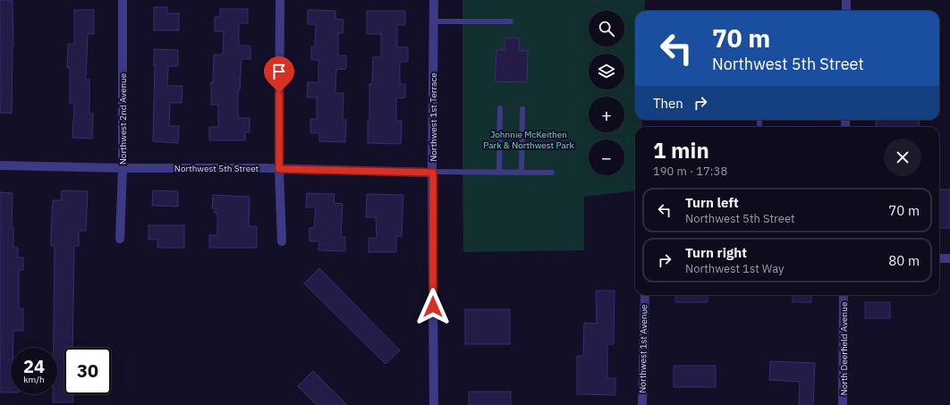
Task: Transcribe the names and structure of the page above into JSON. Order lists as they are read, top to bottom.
{
  "streets": {
    "street": [
      "Northwest 1st Terrace",
      "Northwest 2nd Avenue",
      "Northwest 5th Street",
      "Northwest 1st Avenue",
      "North Deerfield Avenue"
    ]
  },
  "crossings": [
    ["Northwest 1st Terrace", "Northwest 5th Street"],
    ["Northwest 2nd Avenue", "Northwest 5th Street"]
  ],
  "parks": ["Johnnie McKeithen Park & Northwest Park"],
  "page": {
    "map_buttons": ["+", "−"],
    "turn": ["70 m", "Northwest 5th Street"],
    "then": "Then",
    "heading": ["1 min", "190 m · 17:38"],
    "list": [
      {
        "name": "Turn left",
        "note": "Northwest 5th Street",
        "value": "70 m"
      },
      {
        "name": "Turn right",
        "note": "Northwest 1st Way",
        "value": "80 m"
      }
    ],
    "speed": "24 km/h",
    "limit": "30"
  }
}
